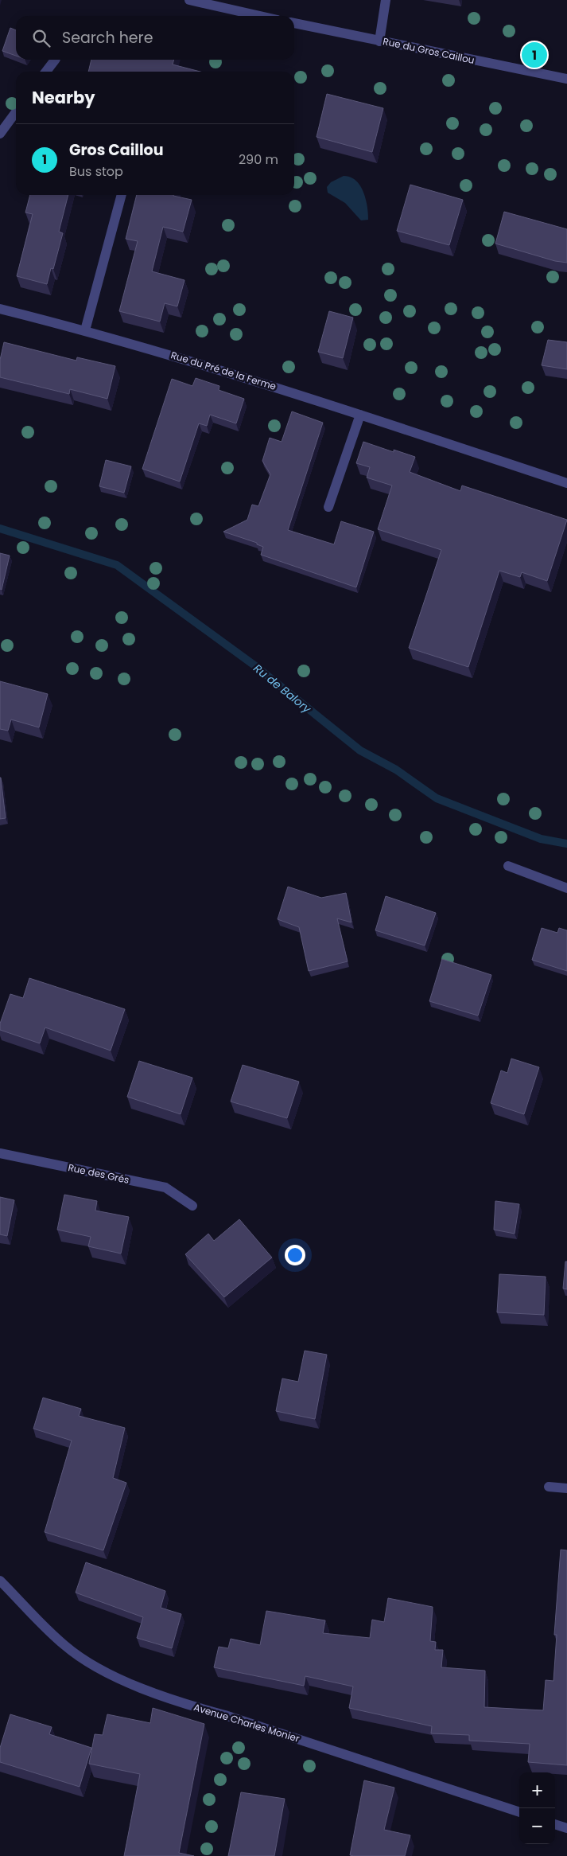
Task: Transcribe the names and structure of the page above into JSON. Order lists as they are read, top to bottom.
{
  "streets": {
    "street": [
      "Rue du Gros Caillou",
      "Rue du Pré de la Ferme",
      "Rue des Grés",
      "Avenue Charles Monier"
    ]
  },
  "water": ["Ru de Balory"],
  "page": {
    "search": "Search here",
    "pins": "1",
    "heading": "Nearby",
    "list": [
      {
        "mark": "1",
        "name": "Gros Caillou",
        "note": "Bus stop",
        "value": "290 m"
      }
    ],
    "map_buttons": ["+", "−"]
  }
}
